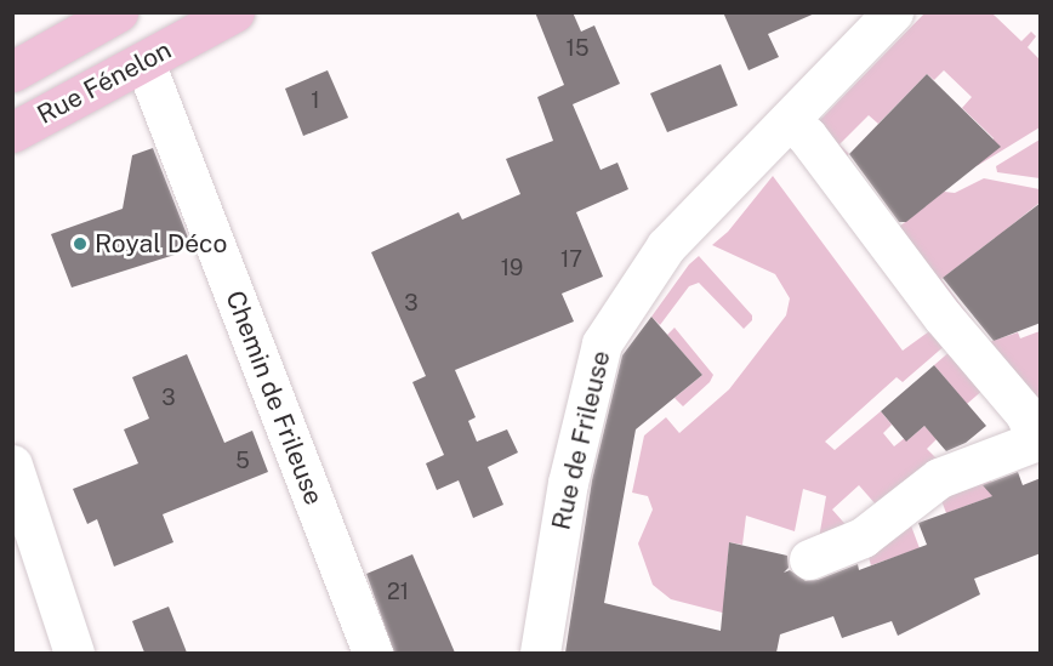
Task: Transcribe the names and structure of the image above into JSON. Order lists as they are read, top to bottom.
{
  "streets": {
    "main road": ["Rue Fénelon"],
    "street": ["Chemin de Frileuse", "Rue de Frileuse"]
  },
  "crossings": [
    ["Rue Fénelon", "Chemin de Frileuse"]
  ],
  "places": ["Royal Déco"],
  "house_numbers": [
    "15",
    "1",
    "17",
    "19",
    "3",
    "3",
    "5",
    "21"
  ]
}
